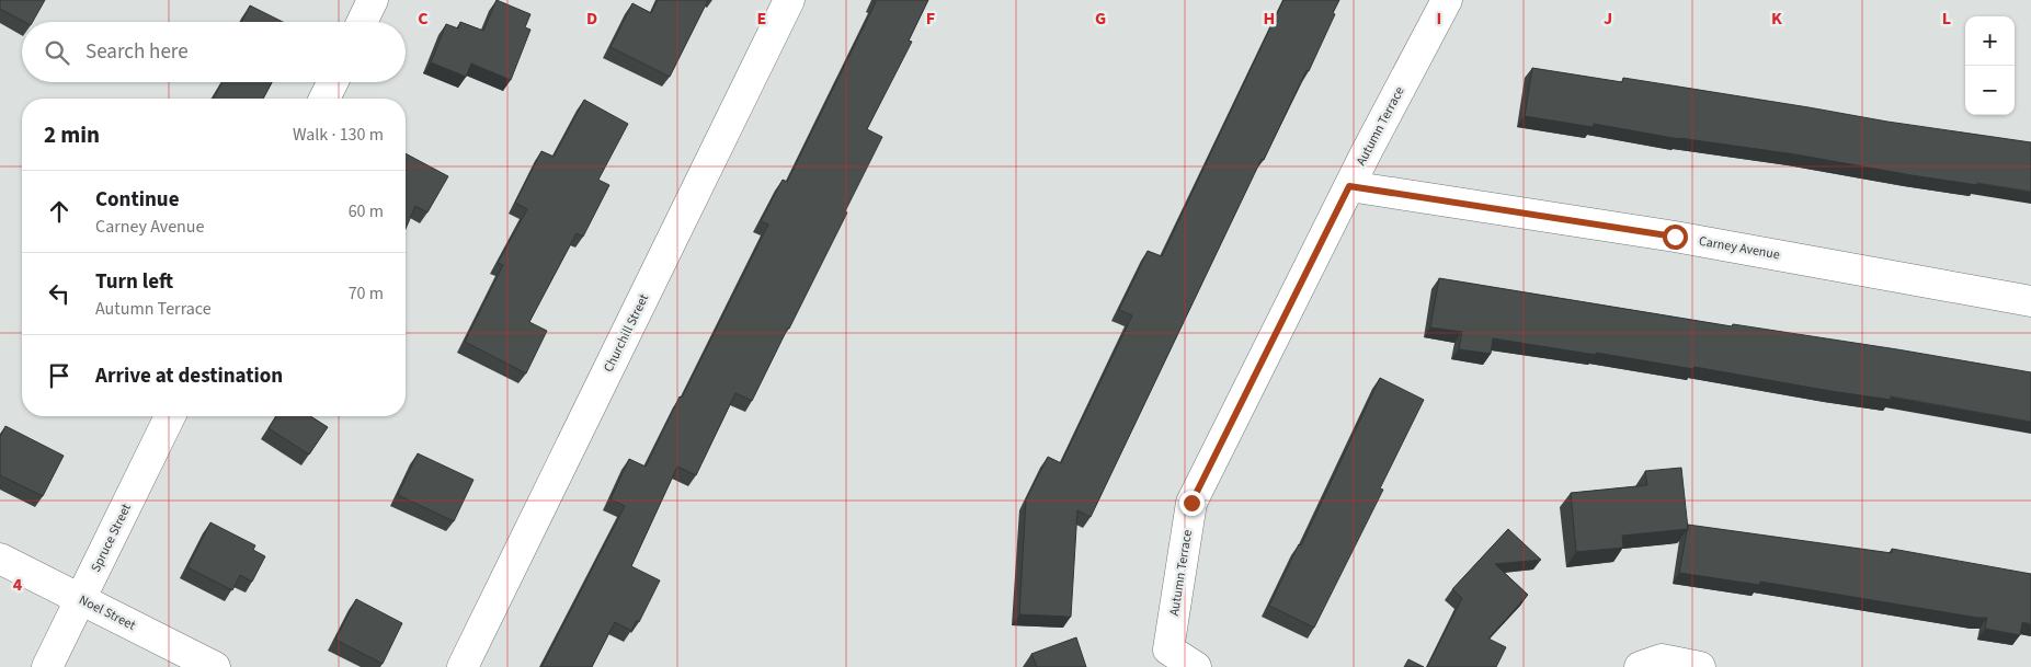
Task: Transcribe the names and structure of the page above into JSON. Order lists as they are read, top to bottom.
{
  "streets": {
    "street": [
      "Autumn Terrace",
      "Carney Avenue",
      "Churchill Street",
      "Spruce Street",
      "Noel Street"
    ]
  },
  "crossings": [
    ["Autumn Terrace", "Carney Avenue"],
    ["Spruce Street", "Noel Street"]
  ],
  "page": {
    "map_buttons": ["+", "−"],
    "search": "Search here",
    "heading": ["2 min", "Walk · 130 m"],
    "list": [
      ["Continue", "Carney Avenue", "60 m"],
      ["Turn left", "Autumn Terrace", "70 m"],
      "Arrive at destination"
    ]
  },
  "grid": {
    "columns": [
      "C",
      "D",
      "E",
      "F",
      "G",
      "H",
      "I",
      "J",
      "K",
      "L"
    ],
    "rows": ["4"]
  }
}
